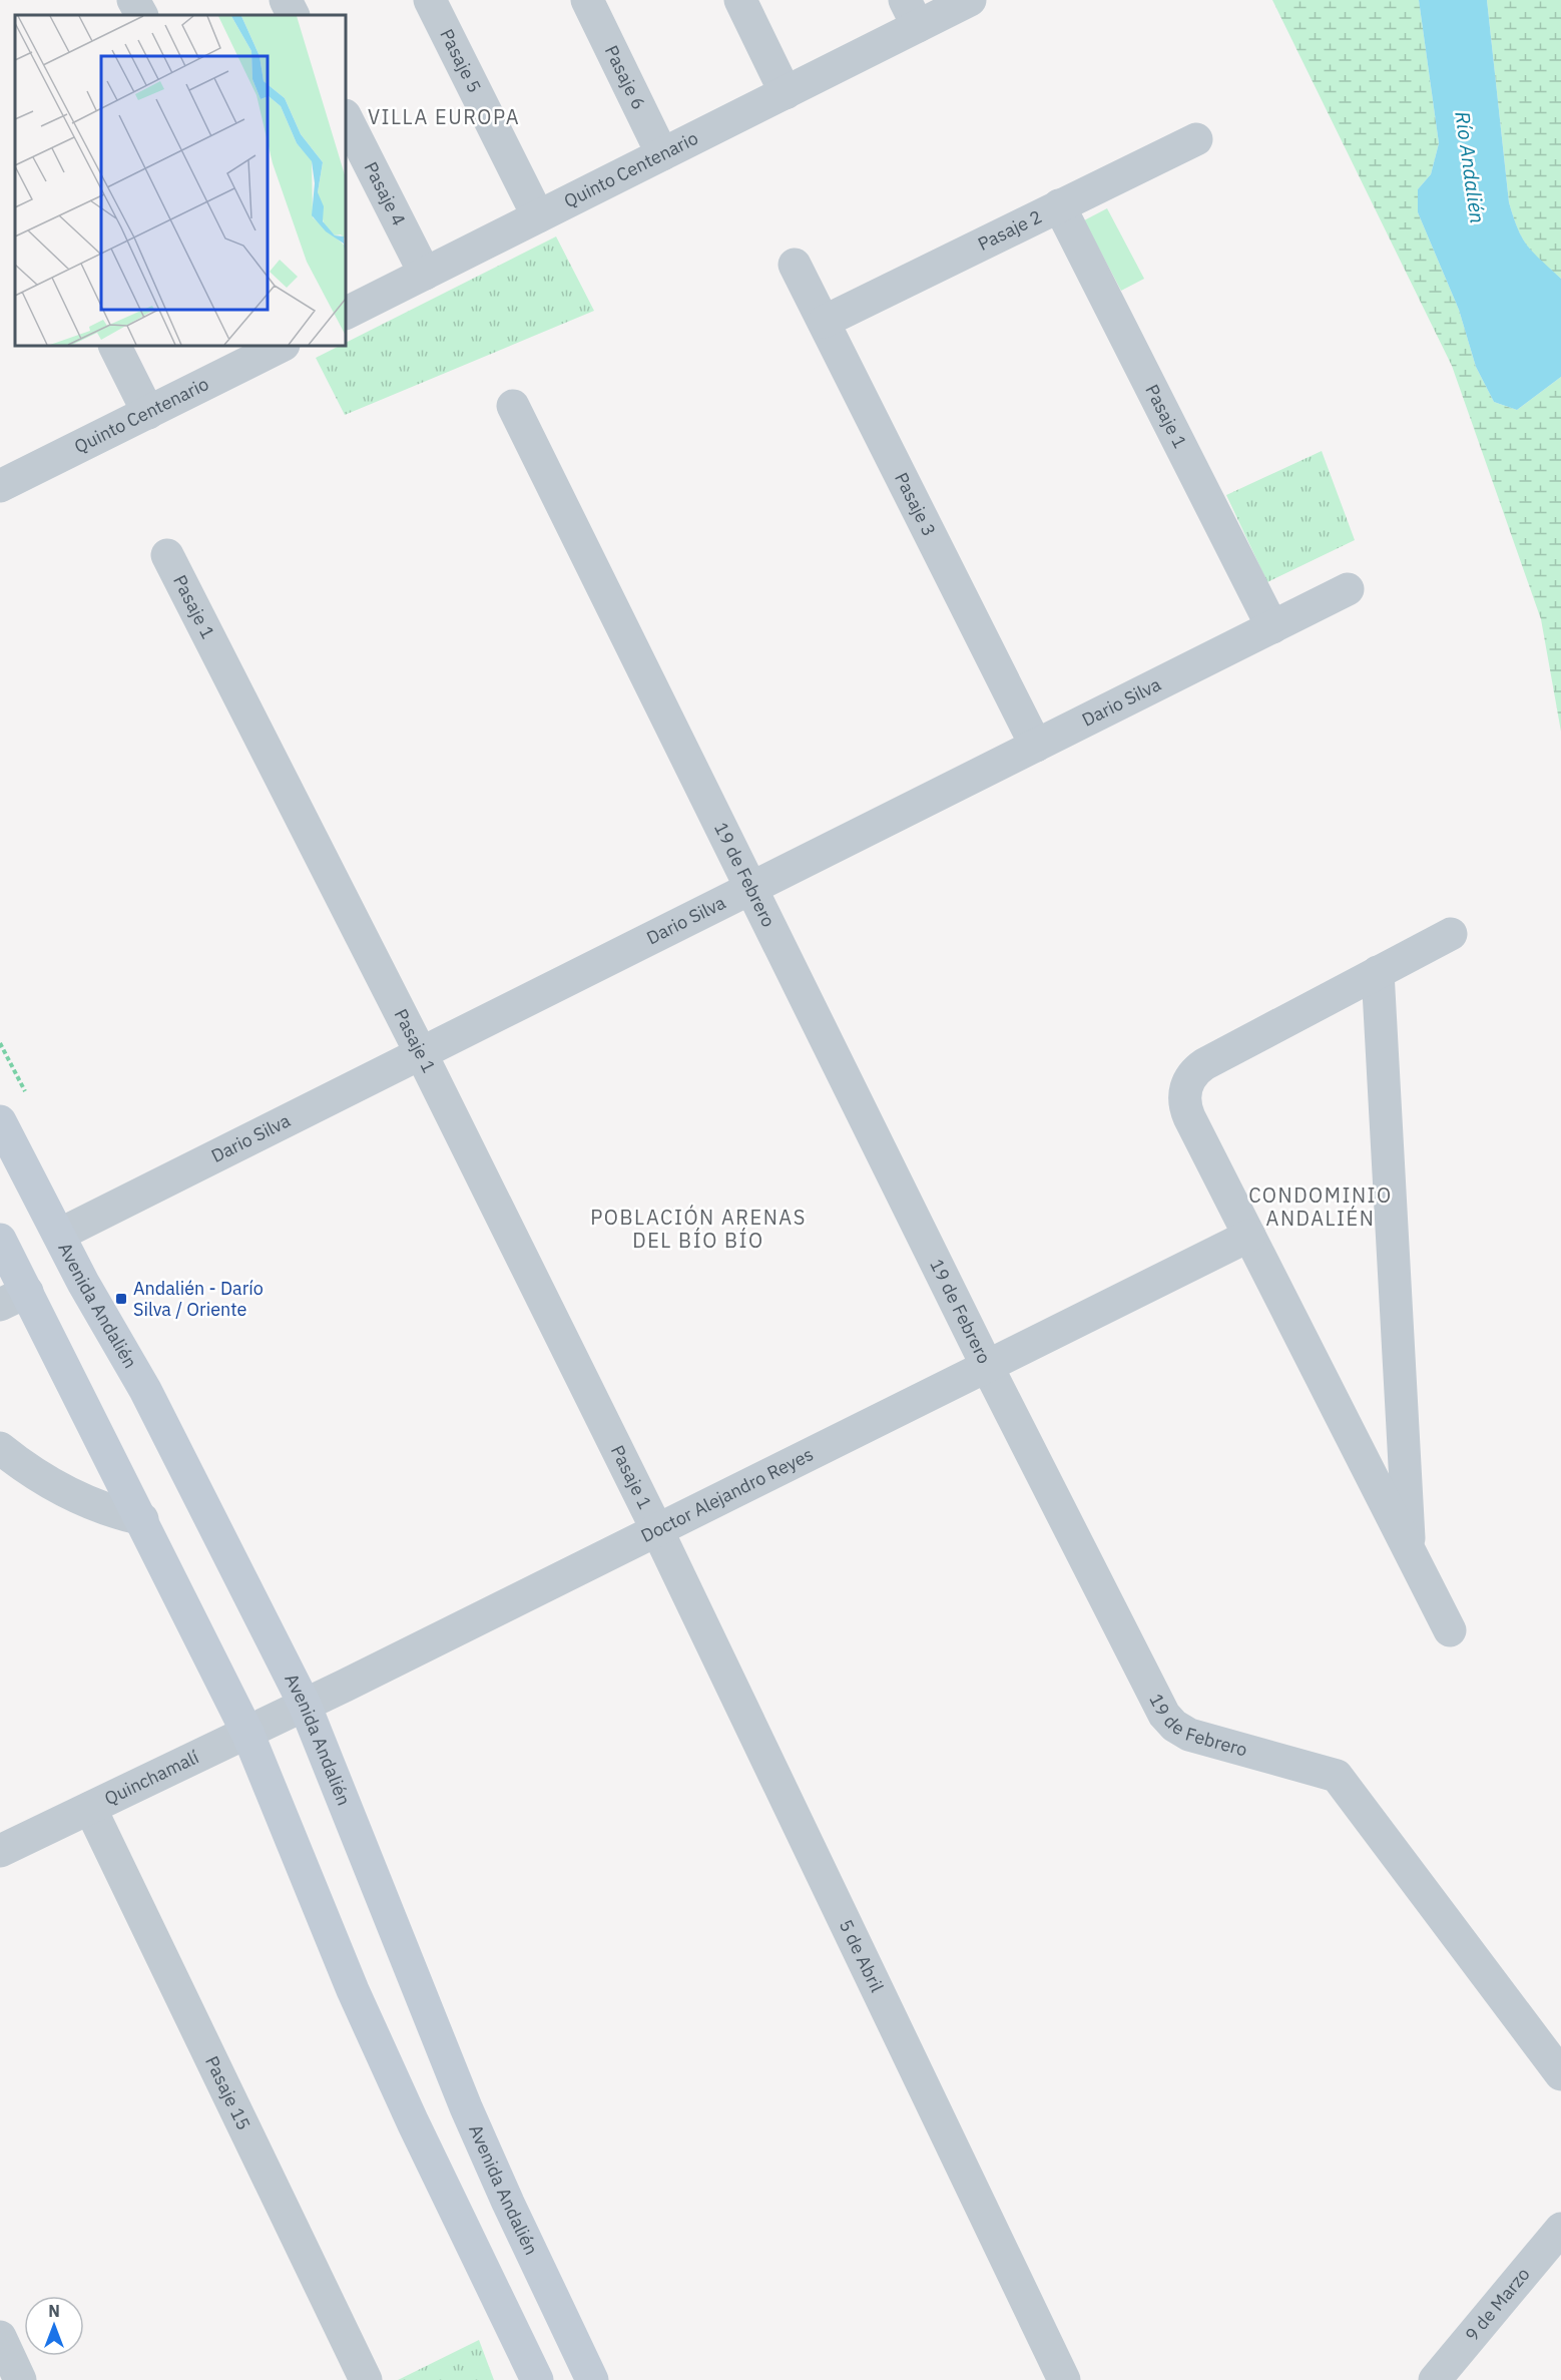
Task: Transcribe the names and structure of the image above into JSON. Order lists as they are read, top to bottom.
{
  "streets": {
    "main road": ["Avenida Andalién"],
    "street": [
      "Pasaje 5",
      "Pasaje 6",
      "Quinto Centenario",
      "Pasaje 4",
      "Pasaje 2",
      "Pasaje 1",
      "Pasaje 3",
      "Dario Silva",
      "19 de Febrero",
      "Doctor Alejandro Reyes",
      "Quinchamalí",
      "5 de Abril",
      "Pasaje 15",
      "9 de Marzo"
    ]
  },
  "crossings": [
    ["Pasaje 5", "Quinto Centenario"],
    ["Pasaje 6", "Quinto Centenario"],
    ["Quinto Centenario", "Pasaje 4"],
    ["Pasaje 2", "Pasaje 1"],
    ["Pasaje 2", "Pasaje 3"],
    ["Pasaje 1", "Dario Silva"],
    ["Pasaje 1", "Doctor Alejandro Reyes"],
    ["Pasaje 1", "5 de Abril"],
    ["Pasaje 3", "Dario Silva"],
    ["Dario Silva", "19 de Febrero"],
    ["Dario Silva", "Avenida Andalién"],
    ["19 de Febrero", "Doctor Alejandro Reyes"],
    ["Avenida Andalién", "Doctor Alejandro Reyes"],
    ["Avenida Andalién", "Quinchamalí"],
    ["Doctor Alejandro Reyes", "Quinchamalí"],
    ["Doctor Alejandro Reyes", "5 de Abril"],
    ["Quinchamalí", "Pasaje 15"]
  ],
  "districts": ["VILLA EUROPA", "CONDOMINIO ANDALIÉN", "POBLACIÓN ARENAS DEL BÍO BÍO"],
  "water": ["Río Andalién"],
  "places": {
    "transit": ["Andalién - Darío Silva / Oriente"]
  },
  "north": "top"
}
